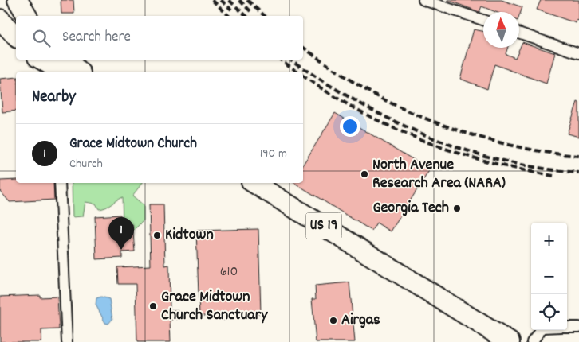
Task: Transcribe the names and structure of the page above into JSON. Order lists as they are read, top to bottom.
{
  "streets": {
    "highway": ["US 19"]
  },
  "places": [
    "North Avenue Research Area (NARA)",
    "Georgia Tech",
    "Kidtown",
    "Grace Midtown Church Sanctuary",
    "Airgas"
  ],
  "house_numbers": ["610"],
  "north": "top",
  "page": {
    "search": "Search here",
    "heading": "Nearby",
    "list": [
      {
        "mark": "1",
        "name": "Grace Midtown Church",
        "note": "Church",
        "value": "190 m"
      }
    ],
    "pins": "1",
    "map_buttons": ["+", "−"]
  }
}
